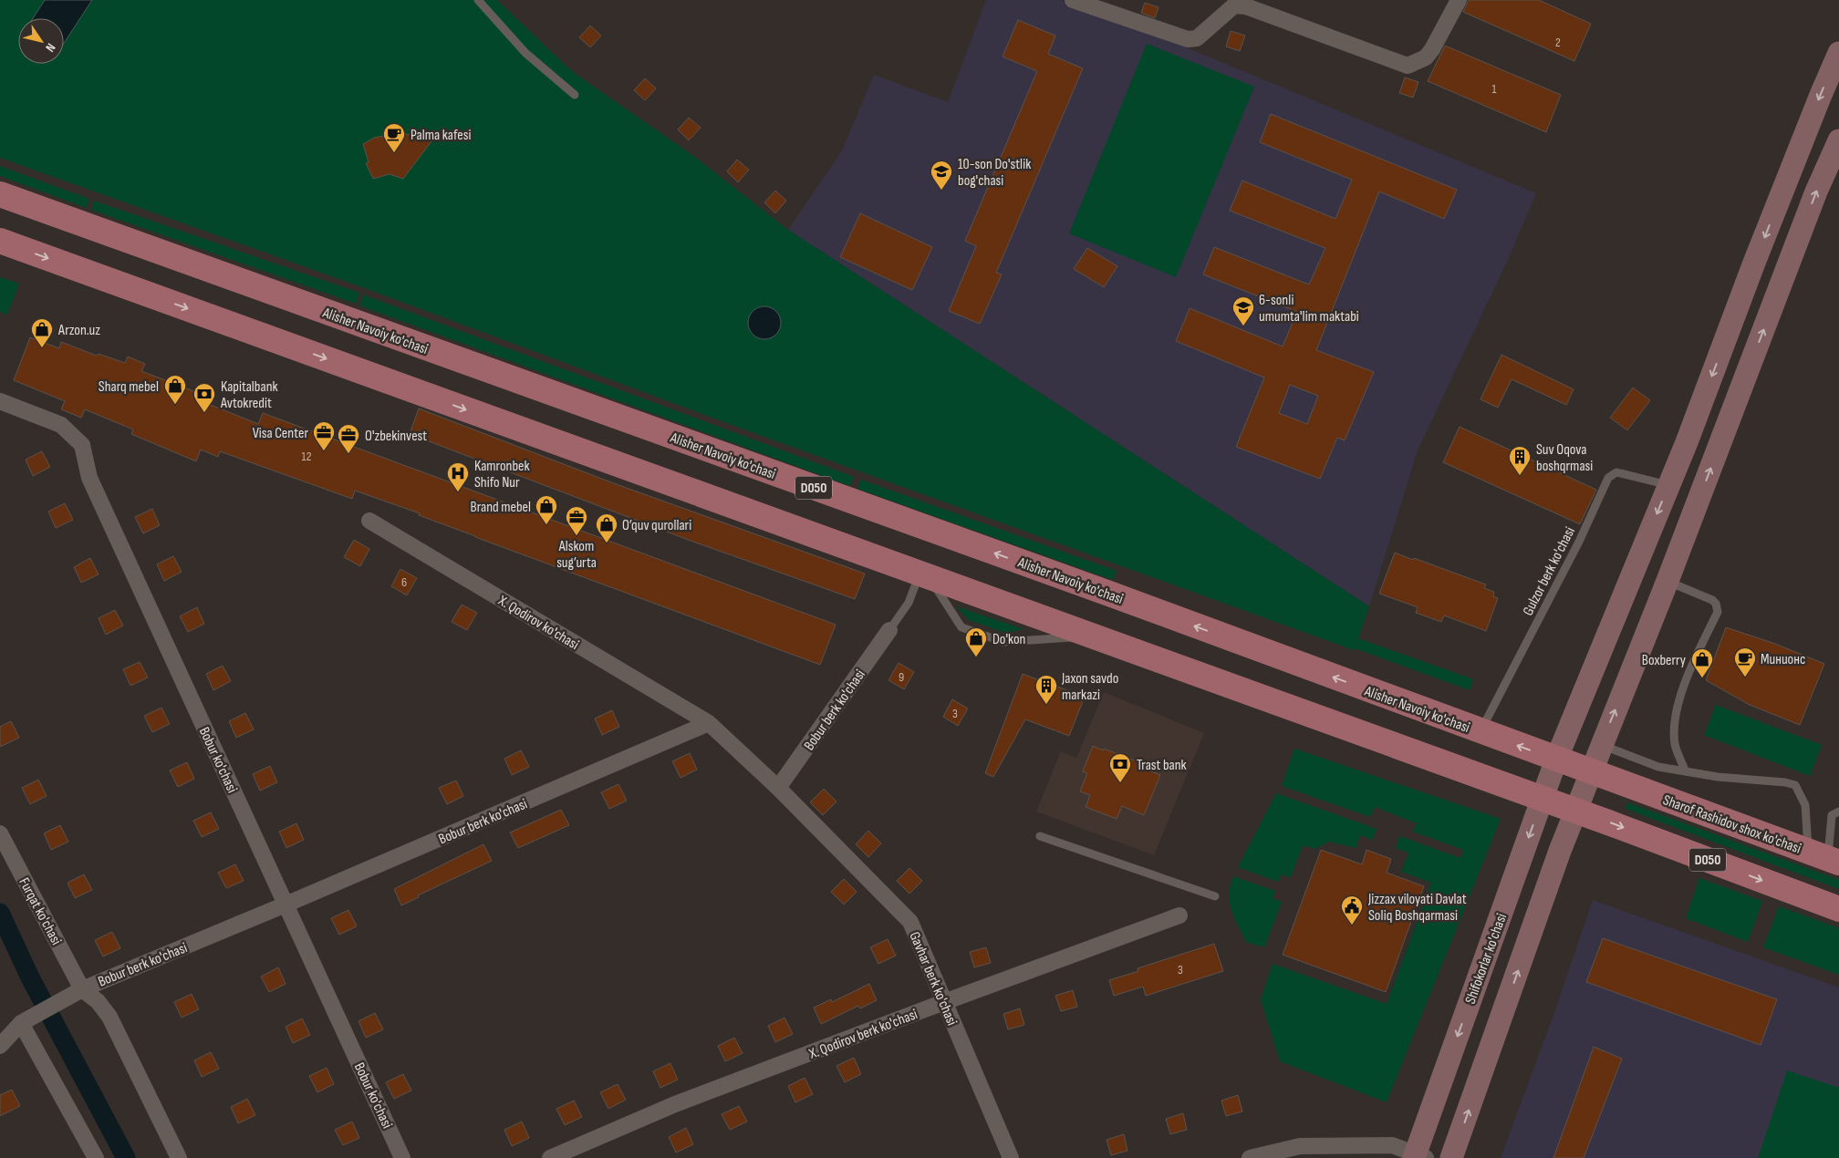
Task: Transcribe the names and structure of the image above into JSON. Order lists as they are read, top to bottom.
{
  "streets": {
    "main road": [
      "Alisher Navoiy ko'chasi",
      "D050",
      "Sharof Rashidov shox ko'chasi",
      "Shifokorlar ko'chasi"
    ],
    "street": [
      "X. Qodirov ko'chasi",
      "Bobur berk ko'chasi",
      "Bobur ko'chasi",
      "Furqat ko'chasi",
      "Gavhar berk ko'chasi",
      "X. Qodirov berk ko'chasi"
    ],
    "lane": ["Gulzor berk ko'chasi"]
  },
  "crossings": [
    ["Alisher Navoiy ko'chasi", "Gulzor berk ko'chasi"],
    ["Alisher Navoiy ko'chasi", "Sharof Rashidov shox ko'chasi"],
    ["Alisher Navoiy ko'chasi", "Shifokorlar ko'chasi"],
    ["D050", "Shifokorlar ko'chasi"],
    ["Gulzor berk ko'chasi", "Shifokorlar ko'chasi"],
    ["X. Qodirov ko'chasi", "Bobur berk ko'chasi"],
    ["Bobur berk ko'chasi", "Bobur ko'chasi"],
    ["Bobur berk ko'chasi", "Furqat ko'chasi"],
    ["Bobur berk ko'chasi", "Gavhar berk ko'chasi"],
    ["Gavhar berk ko'chasi", "X. Qodirov berk ko'chasi"]
  ],
  "places": {
    "cafe": ["Palma kafesi", "Минионс"],
    "school or university": ["10-son Do'stlik bog'chasi", "6-sonli umumta'lim maktabi"],
    "shop": [
      "Arzon.uz",
      "Sharq mebel",
      "Brand mebel",
      "O’quv qurollari",
      "Do'kon",
      "Boxberry"
    ],
    "bank": ["Kapitalbank Avtokredit", "Trast bank"],
    "office": ["Visa Center", "O'zbekinvest", "Alskom sug’urta"],
    "building": ["Suv Oqova boshqrmasi", "Jaxon savdo markazi"],
    "hospital": ["Kamronbek Shifo Nur"],
    "public building": ["Jizzax viloyati Davlat Soliq Boshqarmasi"]
  },
  "house_numbers": [
    "2",
    "1",
    "12",
    "6",
    "9",
    "3",
    "3"
  ],
  "north": "bottom right"
}
